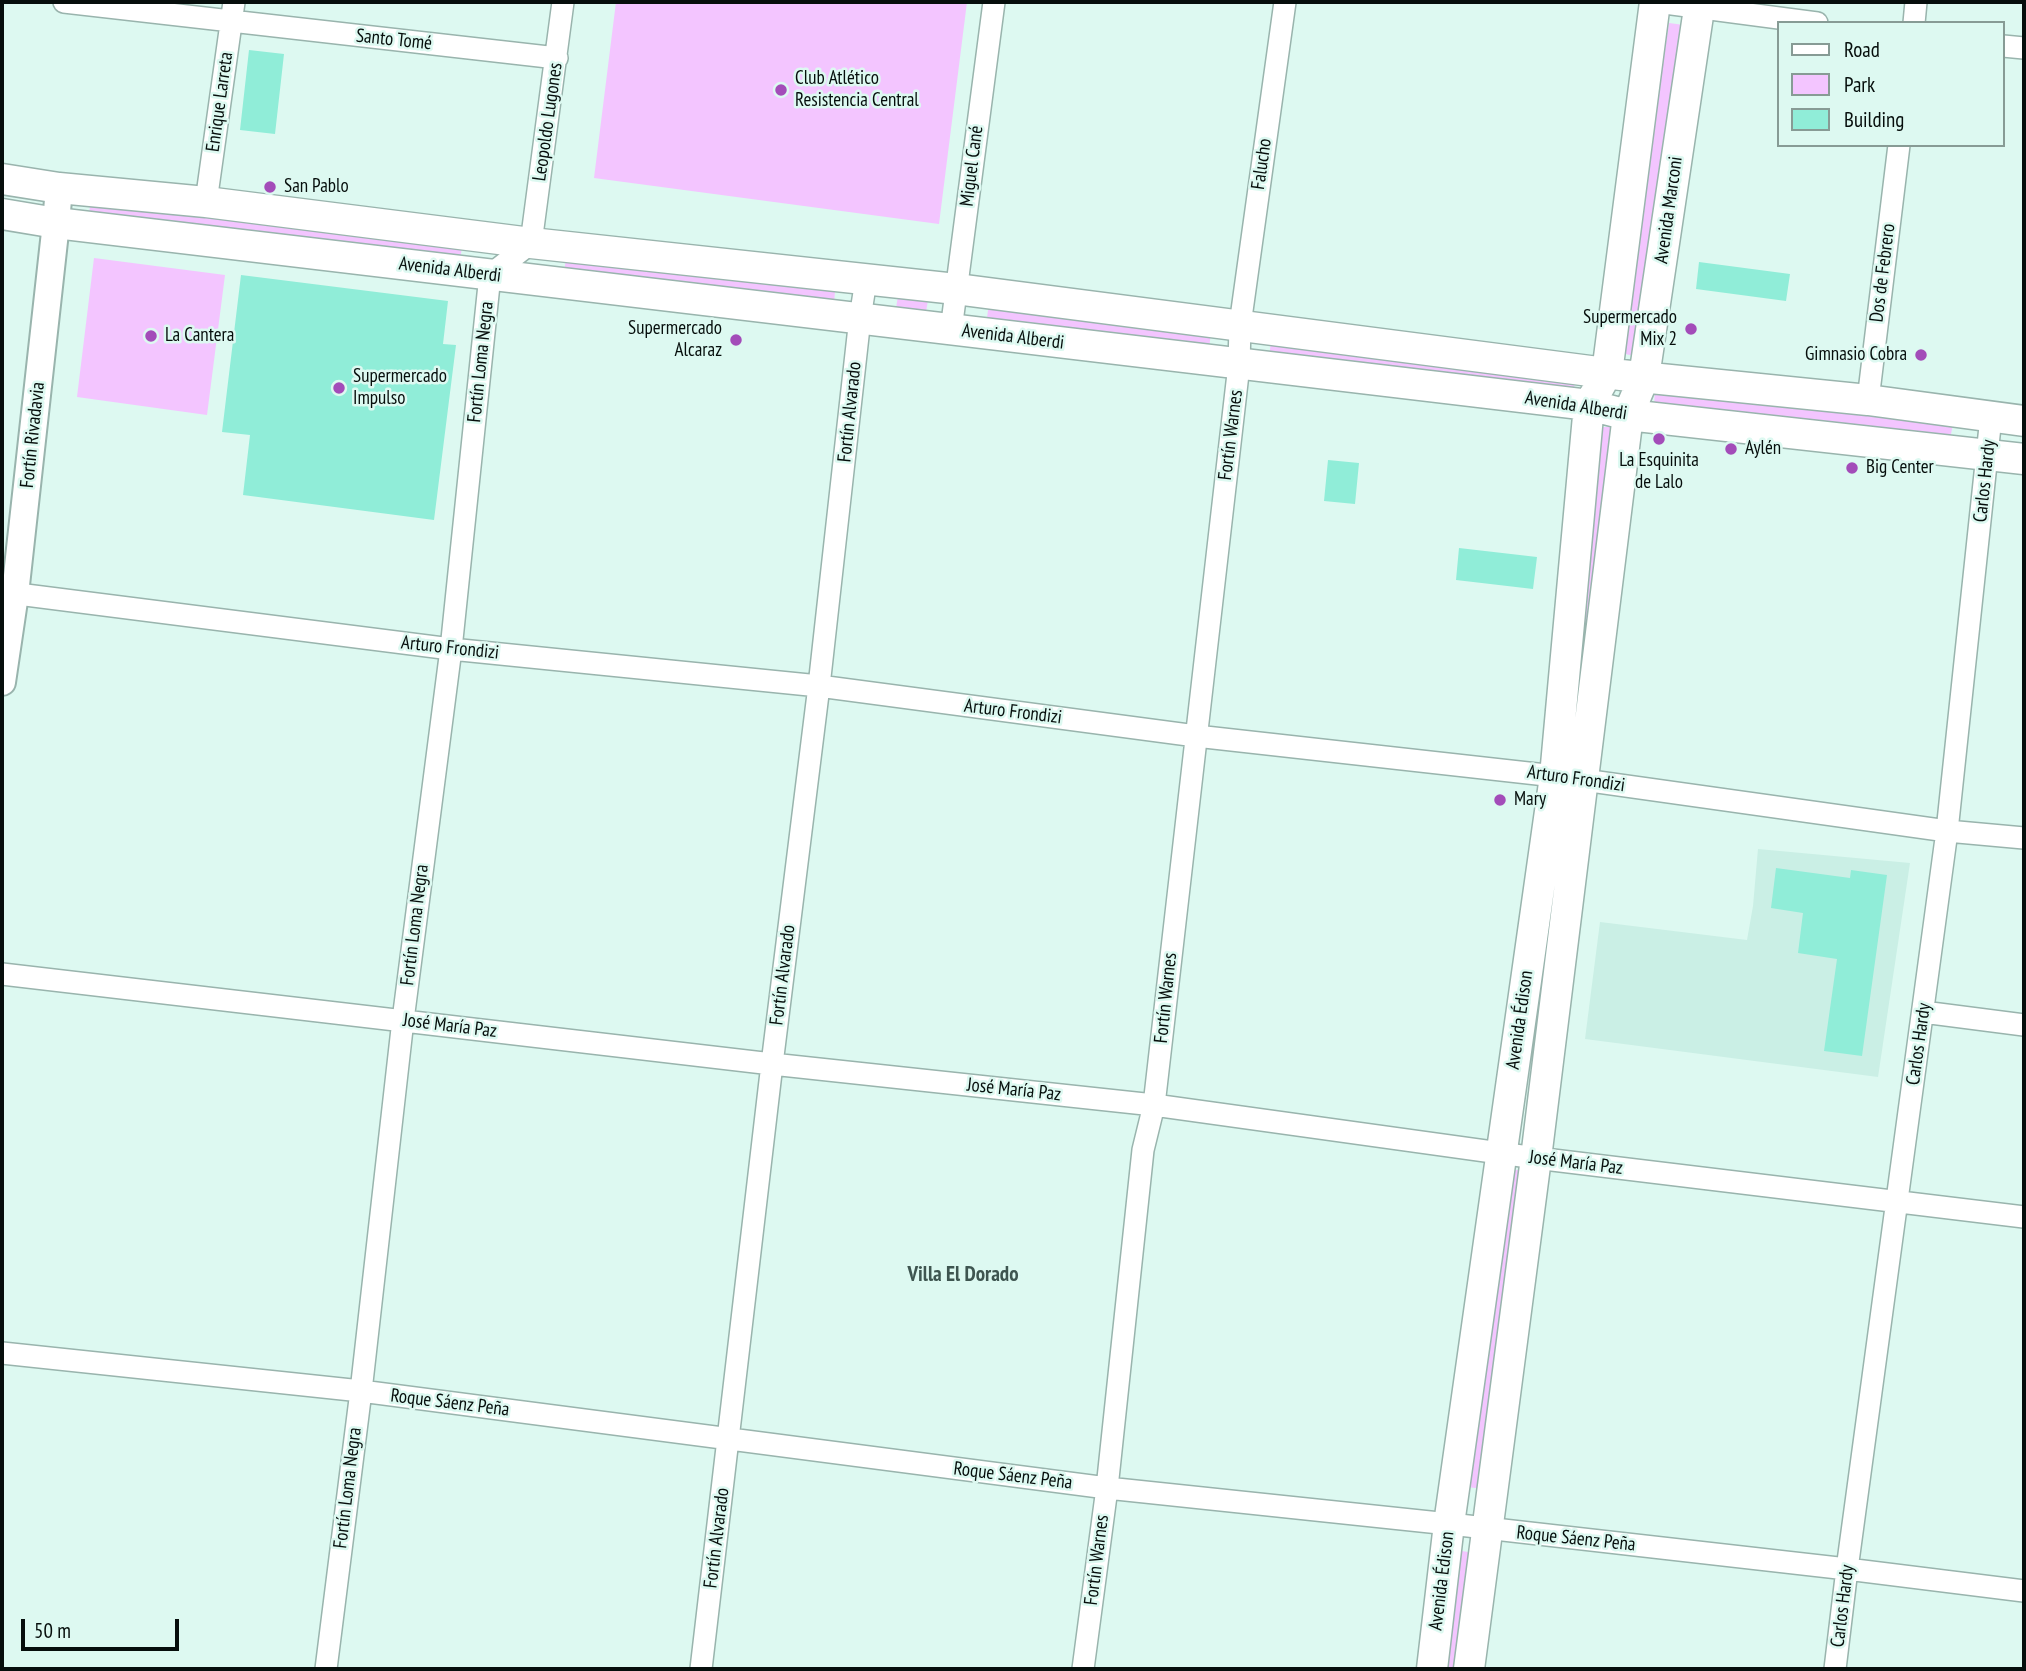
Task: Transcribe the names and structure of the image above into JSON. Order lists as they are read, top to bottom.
{
  "streets": {
    "main road": ["Avenida Marconi", "Avenida Alberdi", "Avenida Édison"],
    "street": [
      "Santo Tomé",
      "Enrique Larreta",
      "Leopoldo Lugones",
      "Falucho",
      "Miguel Cané",
      "Dos de Febrero",
      "Fortín Loma Negra",
      "Fortín Alvarado",
      "Fortín Rivadavia",
      "Fortín Warnes",
      "Carlos Hardy",
      "Arturo Frondizi",
      "José María Paz",
      "Roque Sáenz Peña"
    ]
  },
  "crossings": [
    ["Santo Tomé", "Enrique Larreta"],
    ["Santo Tomé", "Leopoldo Lugones"],
    ["Enrique Larreta", "Avenida Alberdi"],
    ["Leopoldo Lugones", "Avenida Alberdi"],
    ["Leopoldo Lugones", "Fortín Loma Negra"],
    ["Falucho", "Avenida Alberdi"],
    ["Falucho", "Fortín Warnes"],
    ["Miguel Cané", "Avenida Alberdi"],
    ["Avenida Marconi", "Avenida Alberdi"],
    ["Avenida Marconi", "Avenida Édison"],
    ["Avenida Alberdi", "Dos de Febrero"],
    ["Avenida Alberdi", "Fortín Loma Negra"],
    ["Avenida Alberdi", "Fortín Alvarado"],
    ["Avenida Alberdi", "Fortín Rivadavia"],
    ["Avenida Alberdi", "Fortín Warnes"],
    ["Avenida Alberdi", "Carlos Hardy"],
    ["Avenida Alberdi", "Avenida Édison"],
    ["Fortín Loma Negra", "Arturo Frondizi"],
    ["Fortín Loma Negra", "José María Paz"],
    ["Fortín Loma Negra", "Roque Sáenz Peña"],
    ["Fortín Alvarado", "Arturo Frondizi"],
    ["Fortín Alvarado", "José María Paz"],
    ["Fortín Alvarado", "Roque Sáenz Peña"],
    ["Fortín Rivadavia", "Arturo Frondizi"],
    ["Fortín Warnes", "Arturo Frondizi"],
    ["Fortín Warnes", "José María Paz"],
    ["Fortín Warnes", "Roque Sáenz Peña"],
    ["Carlos Hardy", "Arturo Frondizi"],
    ["Carlos Hardy", "José María Paz"],
    ["Carlos Hardy", "Roque Sáenz Peña"],
    ["Arturo Frondizi", "Avenida Édison"],
    ["Avenida Édison", "José María Paz"],
    ["Avenida Édison", "Roque Sáenz Peña"]
  ],
  "districts": ["Villa El Dorado"],
  "places": [
    "Club Atlético Resistencia Central",
    "San Pablo",
    "Supermercado Mix 2",
    "La Cantera",
    "Supermercado Alcaraz",
    "Gimnasio Cobra",
    "Supermercado Impulso",
    "La Esquinita de Lalo",
    "Aylén",
    "Big Center",
    "Mary"
  ],
  "legend": ["Road", "Park", "Building"],
  "scale_bar": "50 m"
}
